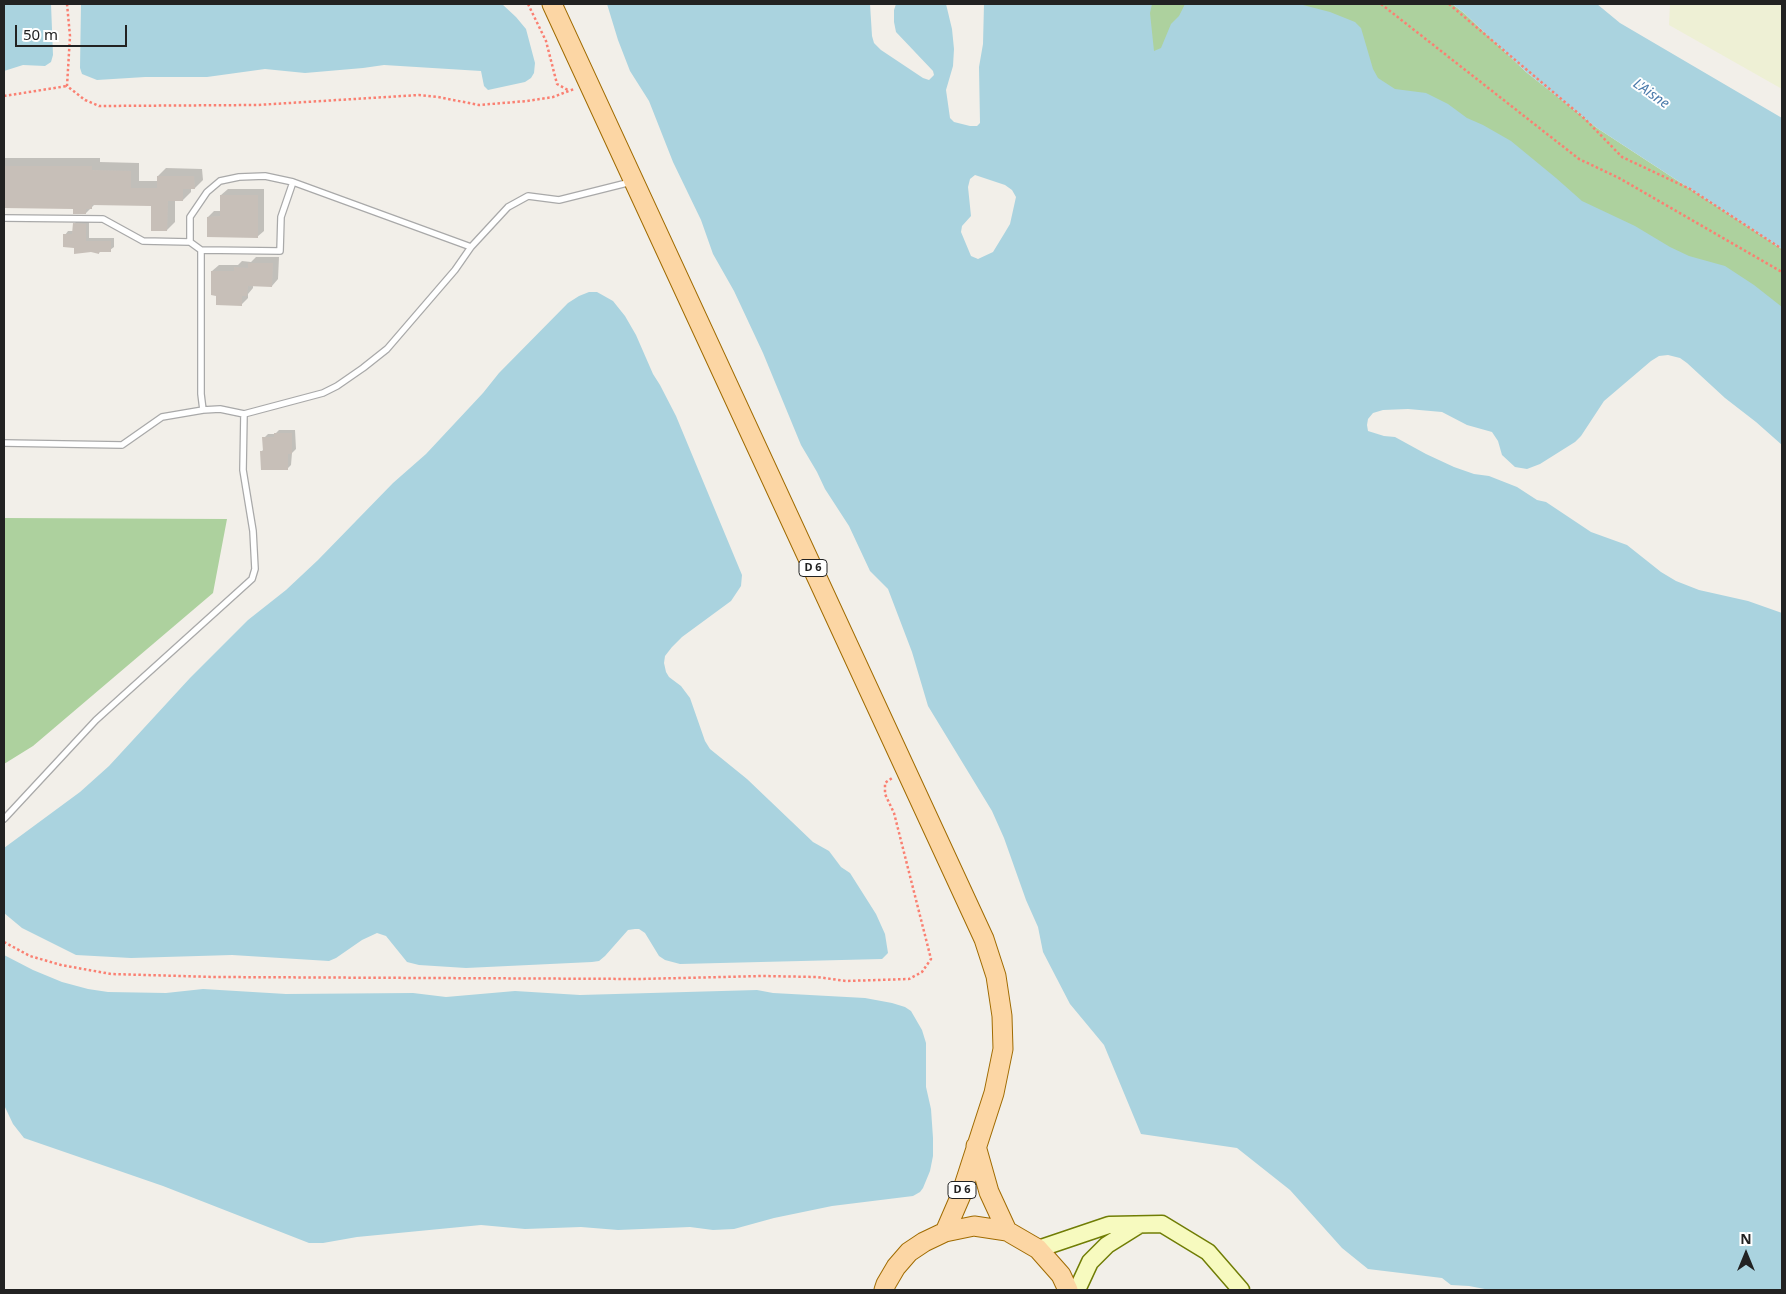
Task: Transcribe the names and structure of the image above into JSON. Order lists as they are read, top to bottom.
{
  "streets": {
    "main road": ["D 6"]
  },
  "water": ["L'Aisne"],
  "scale_bar": "50 m",
  "north": "top"
}
